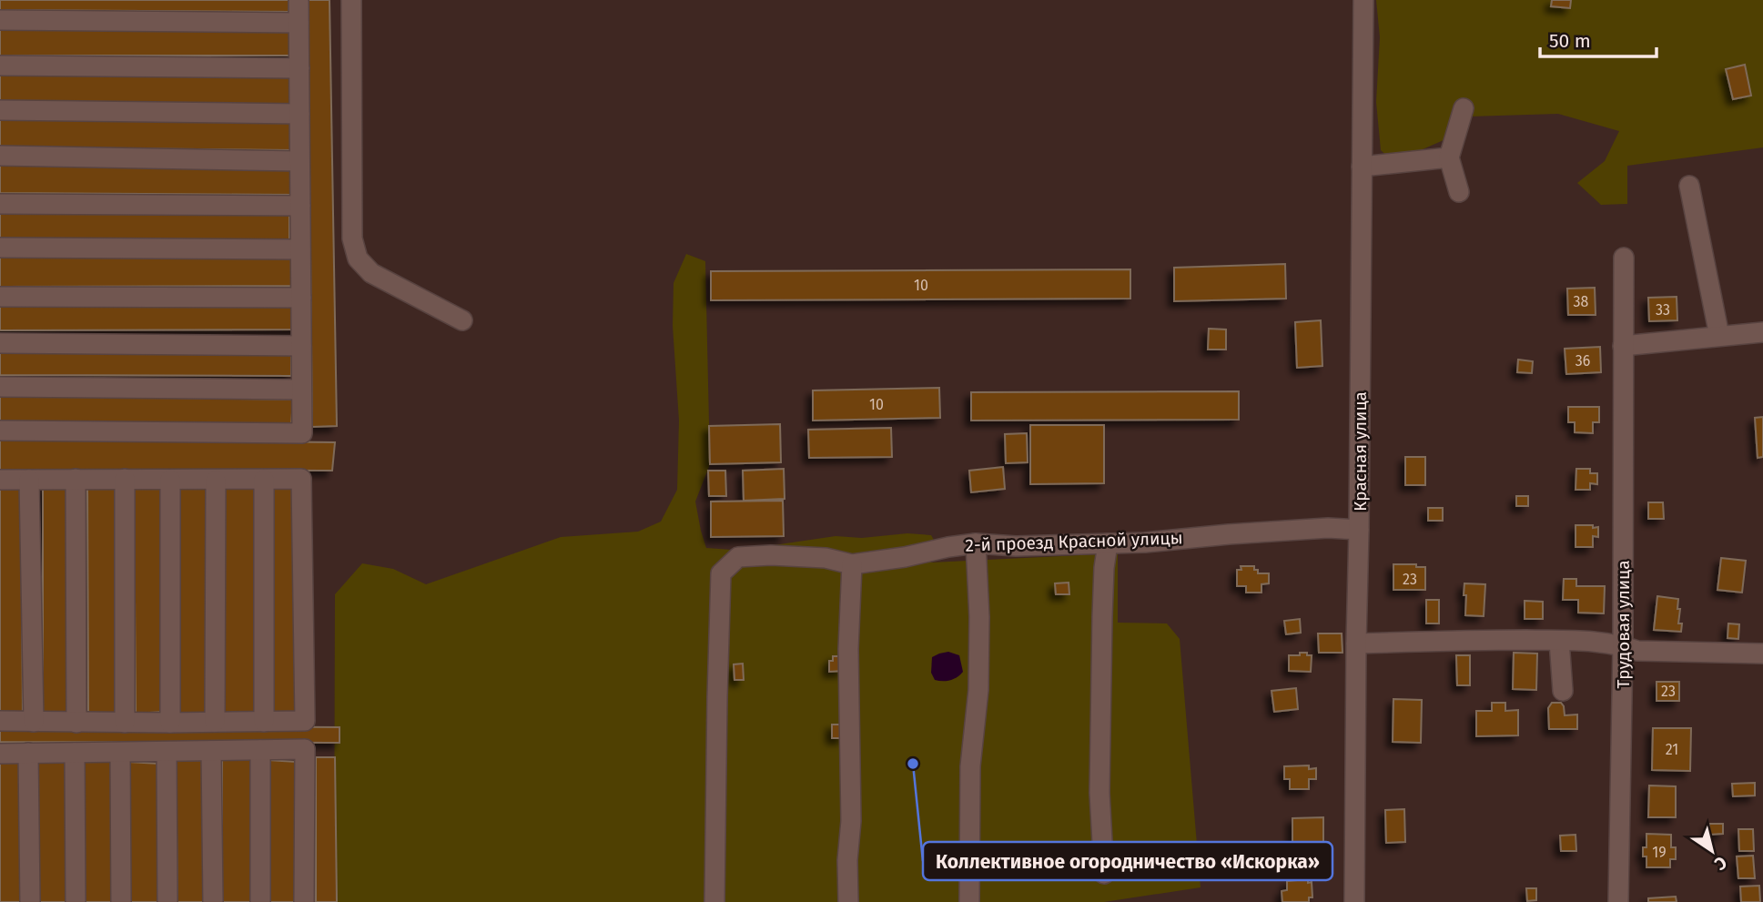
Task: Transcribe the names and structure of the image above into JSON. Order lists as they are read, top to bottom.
{
  "streets": {
    "street": ["Красная улица", "2-й проезд Красной улицы", "Трудовая улица"]
  },
  "crossings": [
    ["Красная улица", "2-й проезд Красной улицы"]
  ],
  "places": ["Коллективное огородничество «Искорка»"],
  "house_numbers": [
    "10",
    "38",
    "33",
    "36",
    "10",
    "23",
    "23",
    "21",
    "19"
  ],
  "scale_bar": "50 m",
  "north": "bottom right"
}
